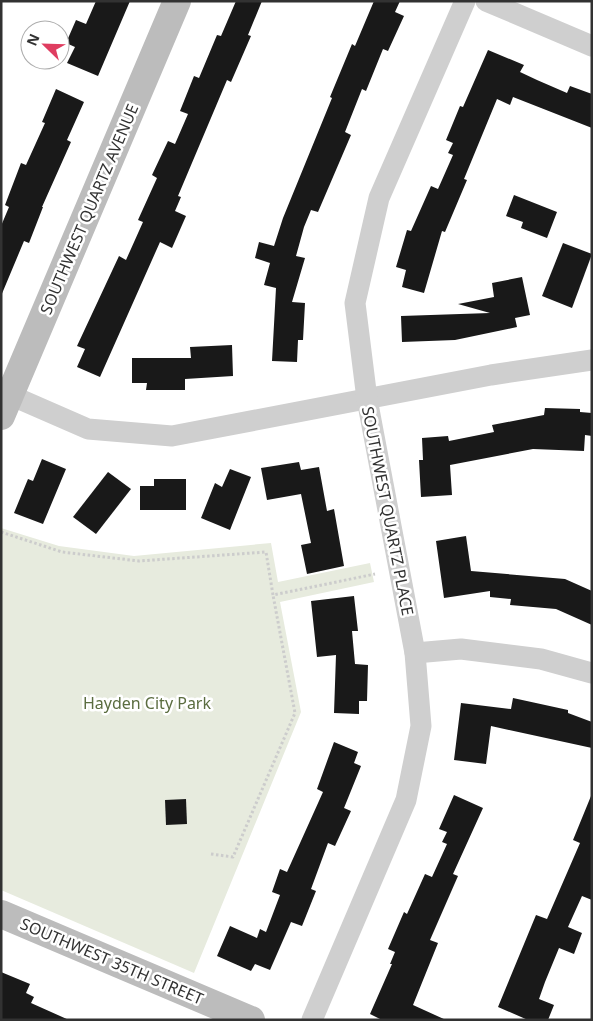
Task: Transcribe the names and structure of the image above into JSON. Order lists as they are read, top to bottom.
{
  "streets": {
    "street": ["SOUTHWEST QUARTZ AVENUE", "SOUTHWEST QUARTZ PLACE", "SOUTHWEST 35TH STREET"]
  },
  "parks": ["Hayden City Park"],
  "north": "top left"
}
